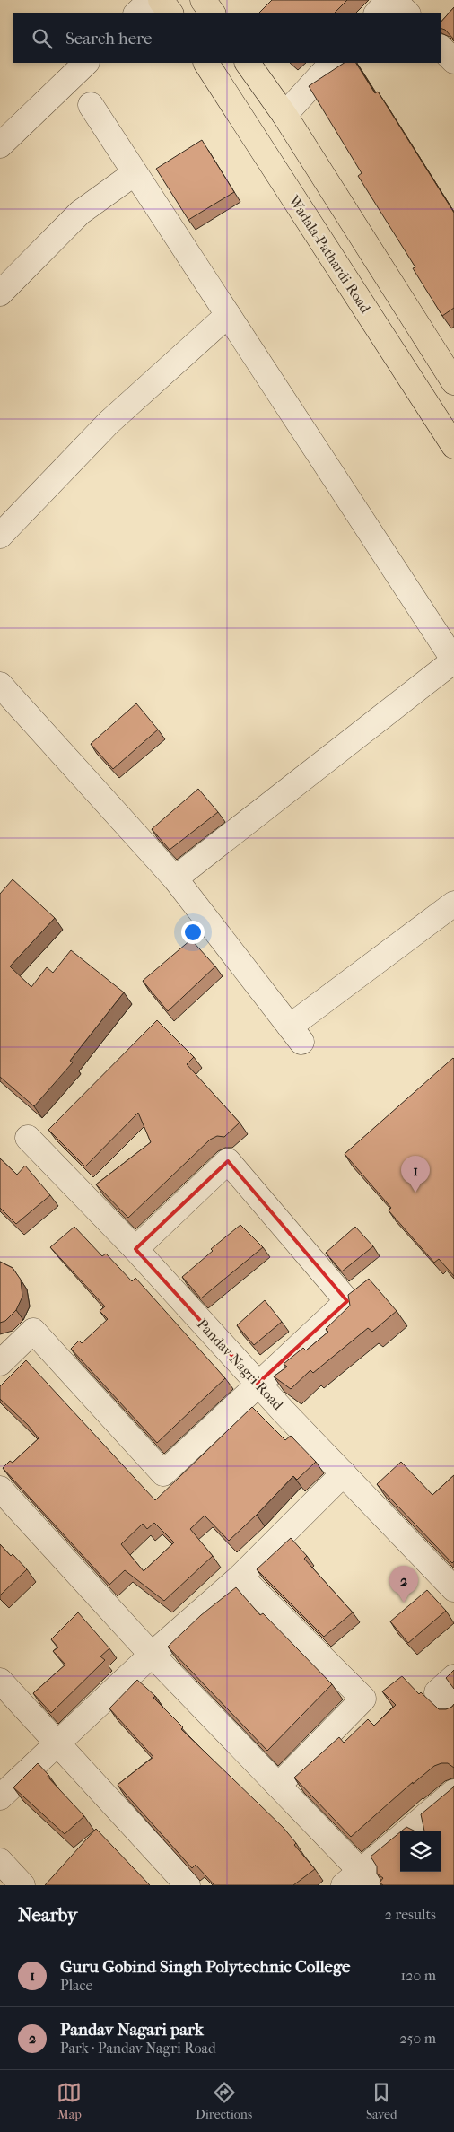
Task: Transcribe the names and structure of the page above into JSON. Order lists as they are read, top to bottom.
{
  "streets": {
    "main road": ["Wadala-Pathardi Road"],
    "street": ["Pandav Nagri Road"]
  },
  "page": {
    "search": "Search here",
    "pins": ["1", "2"],
    "heading": ["Nearby", "2 results"],
    "list": [
      {
        "mark": "1",
        "name": "Guru Gobind Singh Polytechnic College",
        "note": "Place",
        "value": "120 m"
      },
      {
        "mark": "2",
        "name": "Pandav Nagari park",
        "note": "Park · Pandav Nagri Road",
        "value": "250 m"
      }
    ],
    "nav": ["Map", "Directions", "Saved"]
  }
}
